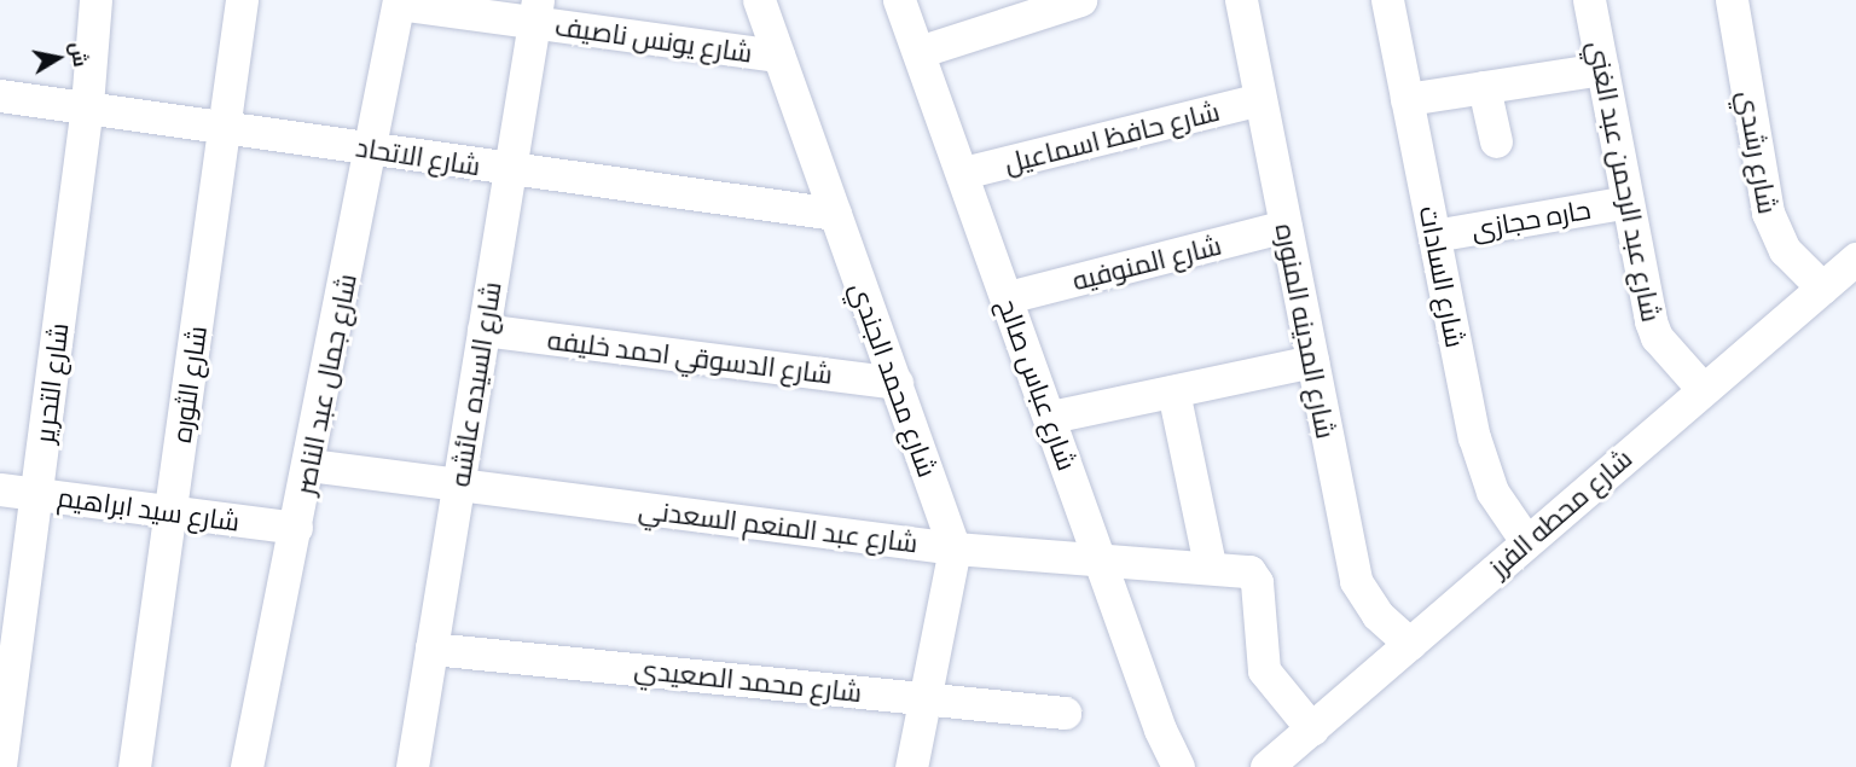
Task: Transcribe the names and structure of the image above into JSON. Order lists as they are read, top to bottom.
{
  "streets": {
    "street": [
      "شارع يونس ناصيف",
      "شارع حافظ اسماعيل",
      "شارع رشدي",
      "شارع الاتحاد",
      "شارع عبد الرحمن عبد الغني",
      "حاره حجازى",
      "شارع المنوفيه",
      "شارع السادات",
      "شارع المدينه المنوره",
      "شارع الدسوقي احمد خليفه",
      "شارع محمد الجندي",
      "شارع التحرير",
      "شارع الثوره",
      "شارع جمال عبد الناصر",
      "شارع السيده عائشه",
      "شارع عباس صالح",
      "شارع سيد ابراهيم",
      "شارع محطه الفرز",
      "شارع عبد المنعم السعدني",
      "شارع محمد الصعيدي"
    ]
  },
  "crossings": [
    ["شارع يونس ناصيف", "شارع محمد الجندي"],
    ["شارع يونس ناصيف", "شارع جمال عبد الناصر"],
    ["شارع يونس ناصيف", "شارع السيده عائشه"],
    ["شارع حافظ اسماعيل", "شارع المدينه المنوره"],
    ["شارع حافظ اسماعيل", "شارع عباس صالح"],
    ["شارع رشدي", "شارع محطه الفرز"],
    ["شارع الاتحاد", "شارع محمد الجندي"],
    ["شارع الاتحاد", "شارع التحرير"],
    ["شارع الاتحاد", "شارع الثوره"],
    ["شارع الاتحاد", "شارع جمال عبد الناصر"],
    ["شارع الاتحاد", "شارع السيده عائشه"],
    ["شارع عبد الرحمن عبد الغني", "حاره حجازى"],
    ["شارع عبد الرحمن عبد الغني", "شارع محطه الفرز"],
    ["حاره حجازى", "شارع السادات"],
    ["شارع المنوفيه", "شارع المدينه المنوره"],
    ["شارع المنوفيه", "شارع عباس صالح"],
    ["شارع السادات", "شارع محطه الفرز"],
    ["شارع المدينه المنوره", "شارع محطه الفرز"],
    ["شارع الدسوقي احمد خليفه", "شارع محمد الجندي"],
    ["شارع الدسوقي احمد خليفه", "شارع السيده عائشه"],
    ["شارع محمد الجندي", "شارع عبد المنعم السعدني"],
    ["شارع التحرير", "شارع سيد ابراهيم"],
    ["شارع الثوره", "شارع سيد ابراهيم"],
    ["شارع جمال عبد الناصر", "شارع سيد ابراهيم"],
    ["شارع جمال عبد الناصر", "شارع عبد المنعم السعدني"],
    ["شارع السيده عائشه", "شارع عبد المنعم السعدني"],
    ["شارع السيده عائشه", "شارع محمد الصعيدي"],
    ["شارع عباس صالح", "شارع عبد المنعم السعدني"],
    ["شارع محطه الفرز", "شارع عبد المنعم السعدني"]
  ],
  "north": "right"
}
